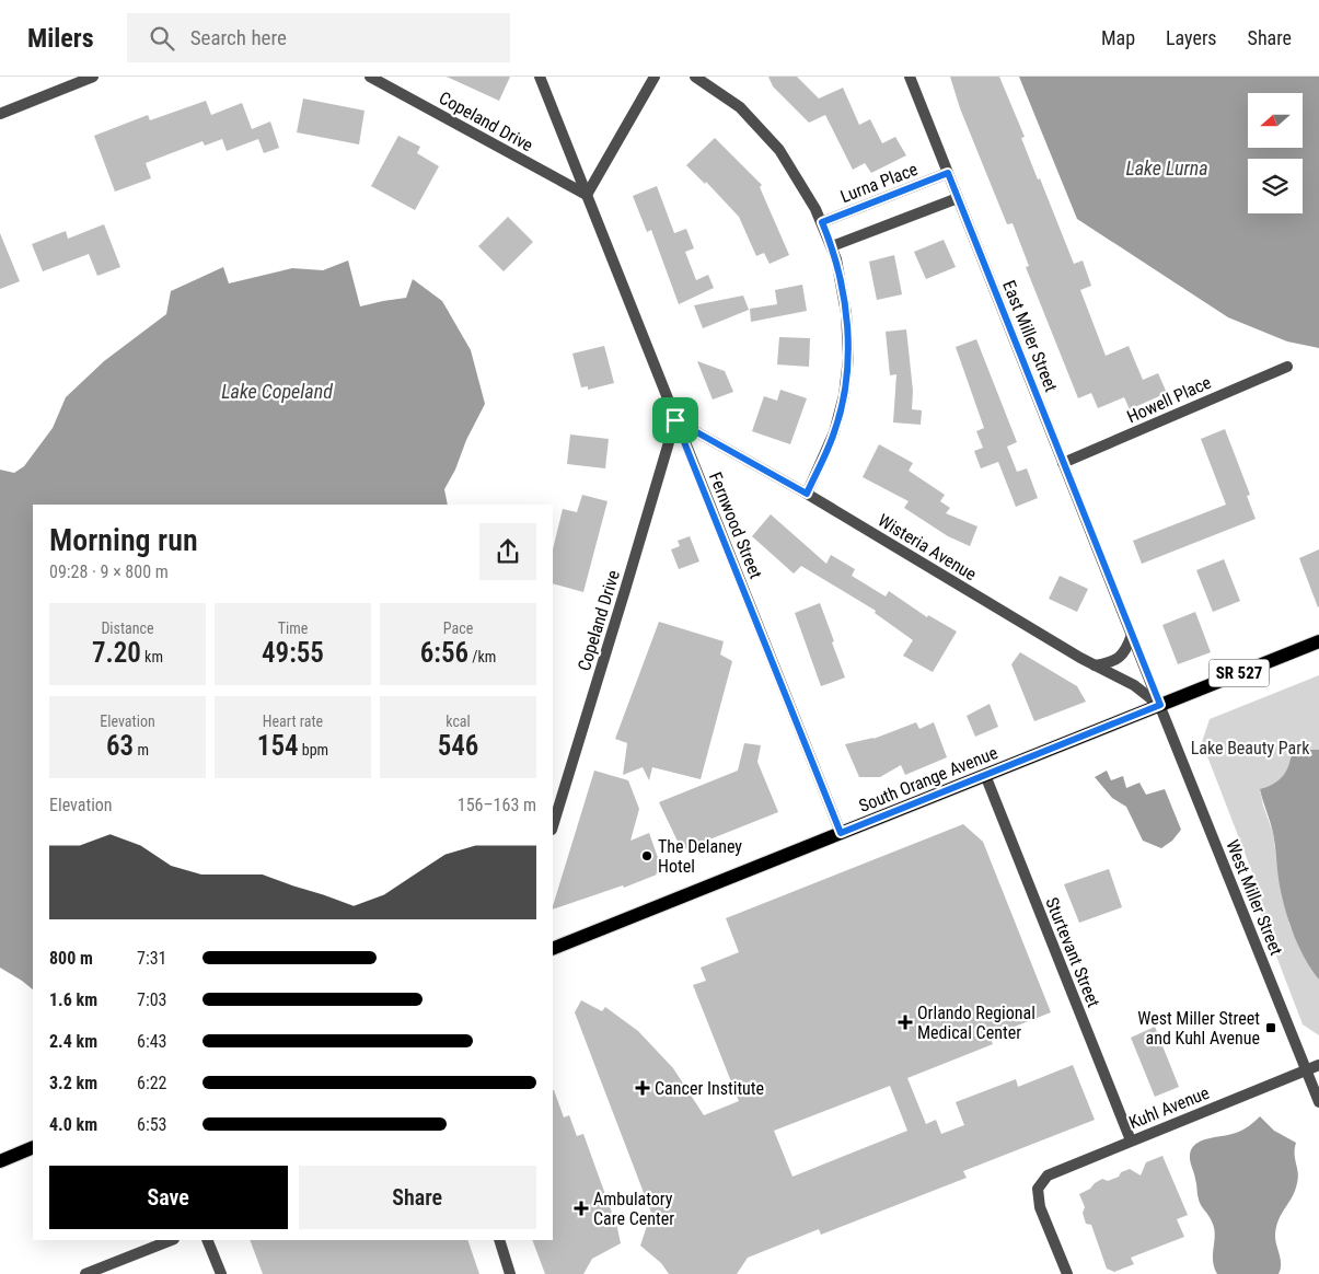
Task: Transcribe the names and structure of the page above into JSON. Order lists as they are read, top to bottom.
{
  "streets": {
    "main road": ["SR 527", "South Orange Avenue"],
    "street": [
      "Copeland Drive",
      "Lurna Place",
      "East Miller Street",
      "Howell Place",
      "Fernwood Street",
      "Wisteria Avenue",
      "West Miller Street",
      "Sturtevant Street",
      "Kuhl Avenue"
    ]
  },
  "crossings": [
    ["Copeland Drive", "Fernwood Street"],
    ["Copeland Drive", "Wisteria Avenue"],
    ["Lurna Place", "East Miller Street"],
    ["East Miller Street", "Howell Place"],
    ["Fernwood Street", "Wisteria Avenue"],
    ["Fernwood Street", "South Orange Avenue"],
    ["Wisteria Avenue", "South Orange Avenue"],
    ["Wisteria Avenue", "West Miller Street"],
    ["South Orange Avenue", "West Miller Street"],
    ["South Orange Avenue", "Sturtevant Street"],
    ["West Miller Street", "Kuhl Avenue"],
    ["Sturtevant Street", "Kuhl Avenue"]
  ],
  "water": ["Lake Lurna", "Lake Copeland"],
  "parks": ["Lake Beauty Park"],
  "places": {
    "other": ["The Delaney Hotel"],
    "health": ["Orlando Regional Medical Center", "Cancer Institute", "Ambulatory Care Center"],
    "transit": ["West Miller Street and Kuhl Avenue"]
  },
  "north": "left",
  "page": {
    "header": "Milers",
    "search": "Search here",
    "nav": ["Map", "Layers", "Share"],
    "heading": ["Morning run", "09:28 · 9 × 800 m"],
    "stats": [
      ["Distance", "7.20 km"],
      ["Time", "49:55"],
      ["Pace", "6:56 /km"],
      ["Elevation", "63 m"],
      ["Heart rate", "154 bpm"],
      ["kcal", "546"]
    ],
    "chart": ["Elevation", "156–163 m"],
    "list": [
      {
        "name": "800 m",
        "note": "7:31"
      },
      {
        "name": "1.6 km",
        "note": "7:03"
      },
      {
        "name": "2.4 km",
        "note": "6:43"
      },
      {
        "name": "3.2 km",
        "note": "6:22"
      },
      {
        "name": "4.0 km",
        "note": "6:53"
      }
    ],
    "buttons": ["Save", "Share"]
  }
}
